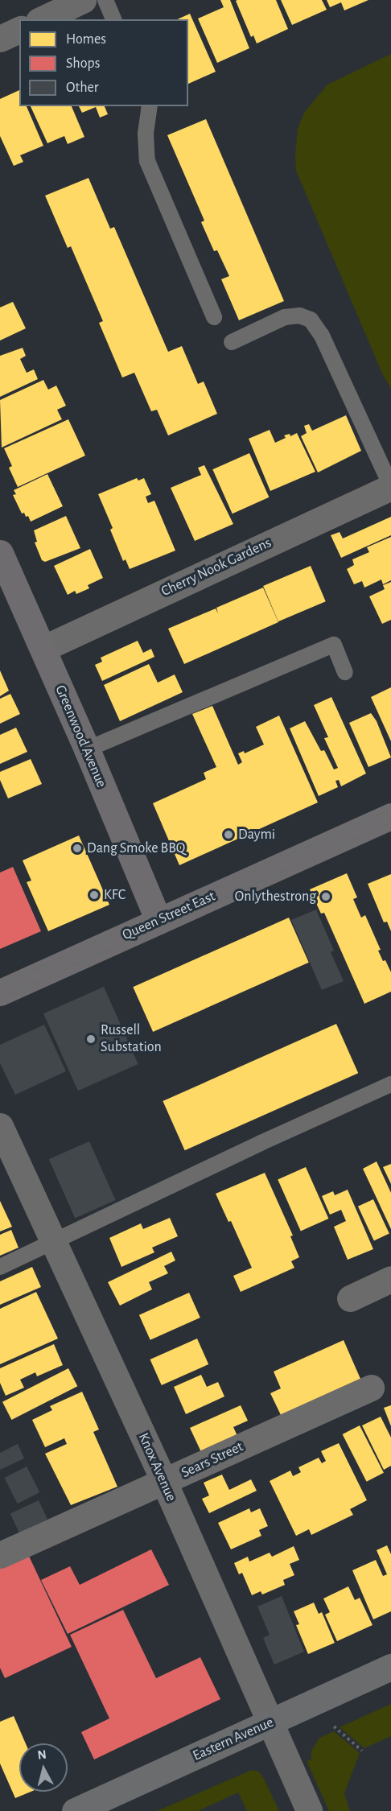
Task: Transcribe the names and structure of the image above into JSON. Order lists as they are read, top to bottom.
{
  "streets": {
    "main road": ["Greenwood Avenue", "Queen Street East", "Eastern Avenue"],
    "street": ["Cherry Nook Gardens", "Sears Street", "Knox Avenue"]
  },
  "crossings": [
    ["Cherry Nook Gardens", "Greenwood Avenue"],
    ["Greenwood Avenue", "Queen Street East"],
    ["Sears Street", "Knox Avenue"],
    ["Knox Avenue", "Eastern Avenue"]
  ],
  "places": [
    "Daymi",
    "Dang Smoke BBQ",
    "KFC",
    "Onlythestrong",
    "Russell Substation"
  ],
  "legend": ["Homes", "Shops", "Other"],
  "north": "top"
}
